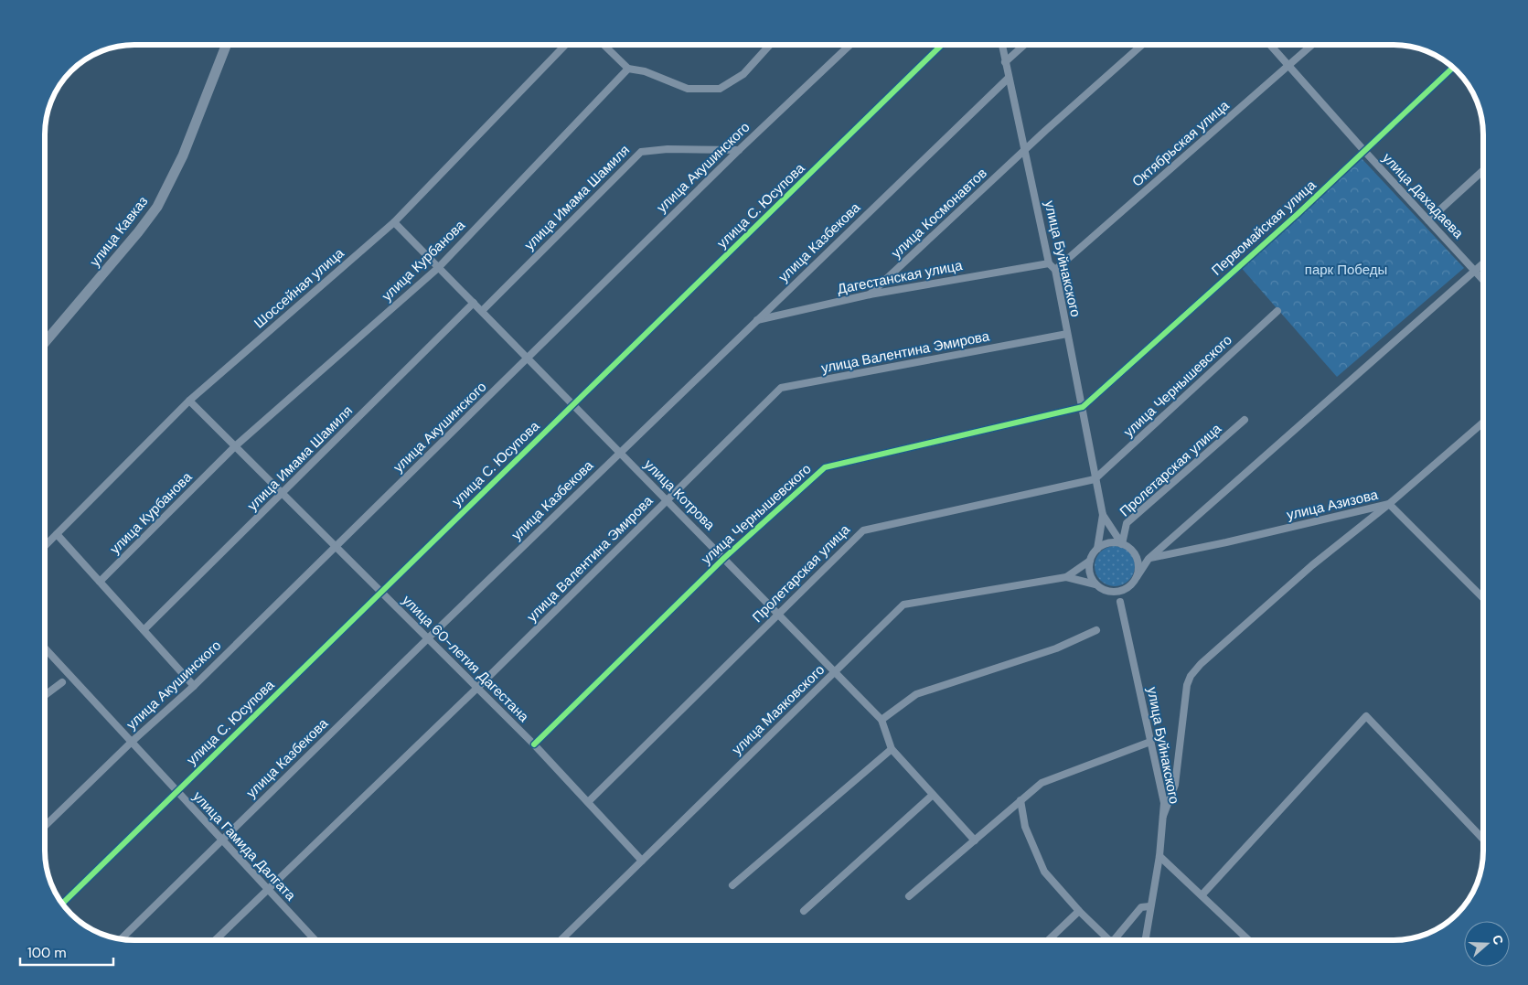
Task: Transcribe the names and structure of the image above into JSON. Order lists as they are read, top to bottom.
{
  "streets": {
    "highway": ["улица Кавказ"],
    "street": [
      "Октябрьская улица",
      "улица Акушинского",
      "улица Дахадаева",
      "улица Имама Шамиля",
      "улица С. Юсупова",
      "улица Космонавтов",
      "Первомайская улица",
      "улица Казбекова",
      "улица Буйнакского",
      "улица Курбанова",
      "Дагестанская улица",
      "Шоссейная улица",
      "улица Валентина Эмирова",
      "улица Чернышевского",
      "Пролетарская улица",
      "улица Котрова",
      "улица Азизова",
      "улица 60-летия Дагестана",
      "улица Маяковского",
      "улица Гамида Далгата"
    ]
  },
  "crossings": [
    ["Октябрьская улица", "улица Дахадаева"],
    ["Октябрьская улица", "улица Буйнакского"],
    ["улица Акушинского", "улица Имама Шамиля"],
    ["улица Акушинского", "улица Котрова"],
    ["улица Акушинского", "улица 60-летия Дагестана"],
    ["улица Акушинского", "улица Гамида Далгата"],
    ["улица Дахадаева", "Первомайская улица"],
    ["улица Имама Шамиля", "улица Котрова"],
    ["улица Имама Шамиля", "улица 60-летия Дагестана"],
    ["улица С. Юсупова", "улица Котрова"],
    ["улица С. Юсупова", "улица 60-летия Дагестана"],
    ["улица С. Юсупова", "улица Гамида Далгата"],
    ["улица Космонавтов", "улица Буйнакского"],
    ["улица Космонавтов", "Дагестанская улица"],
    ["Первомайская улица", "улица Буйнакского"],
    ["Первомайская улица", "улица Чернышевского"],
    ["улица Казбекова", "улица Буйнакского"],
    ["улица Казбекова", "Дагестанская улица"],
    ["улица Казбекова", "улица Котрова"],
    ["улица Казбекова", "улица 60-летия Дагестана"],
    ["улица Казбекова", "улица Гамида Далгата"],
    ["улица Буйнакского", "Дагестанская улица"],
    ["улица Буйнакского", "улица Валентина Эмирова"],
    ["улица Буйнакского", "улица Чернышевского"],
    ["улица Буйнакского", "Пролетарская улица"],
    ["улица Курбанова", "улица Котрова"],
    ["улица Курбанова", "улица 60-летия Дагестана"],
    ["Шоссейная улица", "улица Котрова"],
    ["Шоссейная улица", "улица 60-летия Дагестана"],
    ["улица Валентина Эмирова", "улица Котрова"],
    ["улица Валентина Эмирова", "улица 60-летия Дагестана"],
    ["улица Валентина Эмирова", "улица Гамида Далгата"],
    ["улица Чернышевского", "Пролетарская улица"],
    ["улица Чернышевского", "улица Котрова"],
    ["улица Чернышевского", "улица 60-летия Дагестана"],
    ["Пролетарская улица", "улица Котрова"],
    ["Пролетарская улица", "улица 60-летия Дагестана"],
    ["улица Котрова", "улица Маяковского"],
    ["улица 60-летия Дагестана", "улица Маяковского"]
  ],
  "parks": ["парк Победы"],
  "scale_bar": "100 m",
  "north": "right"
}
